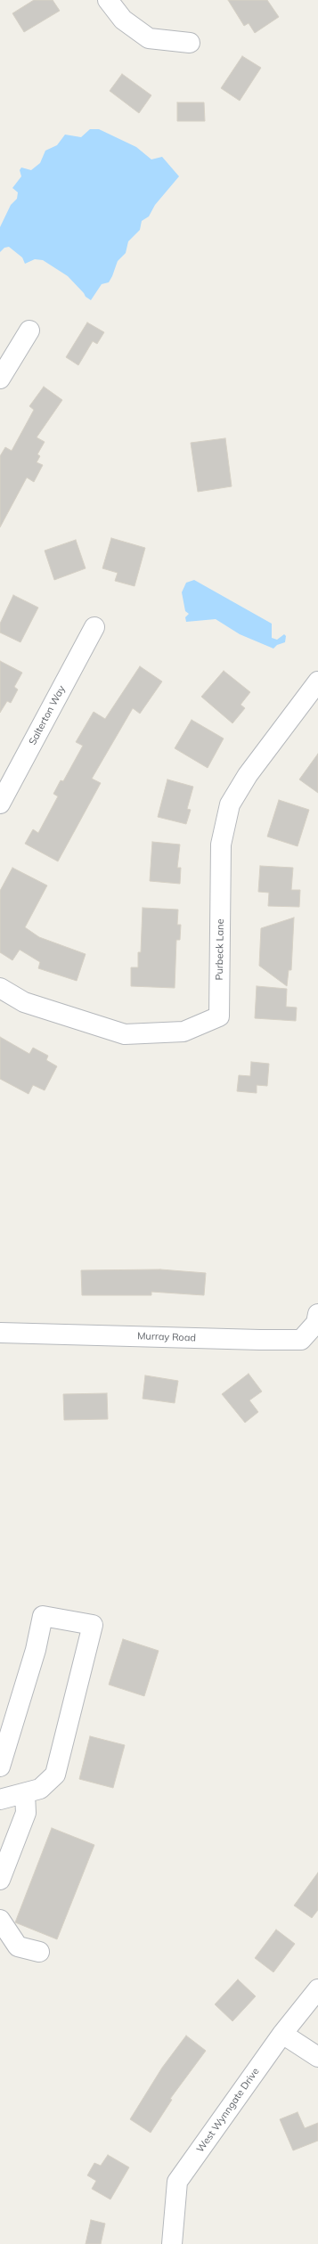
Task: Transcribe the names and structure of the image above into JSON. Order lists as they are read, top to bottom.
{
  "streets": {
    "street": [
      "Salterton Way",
      "Purbeck Lane",
      "Murray Road",
      "West Wynngate Drive"
    ]
  }
}
